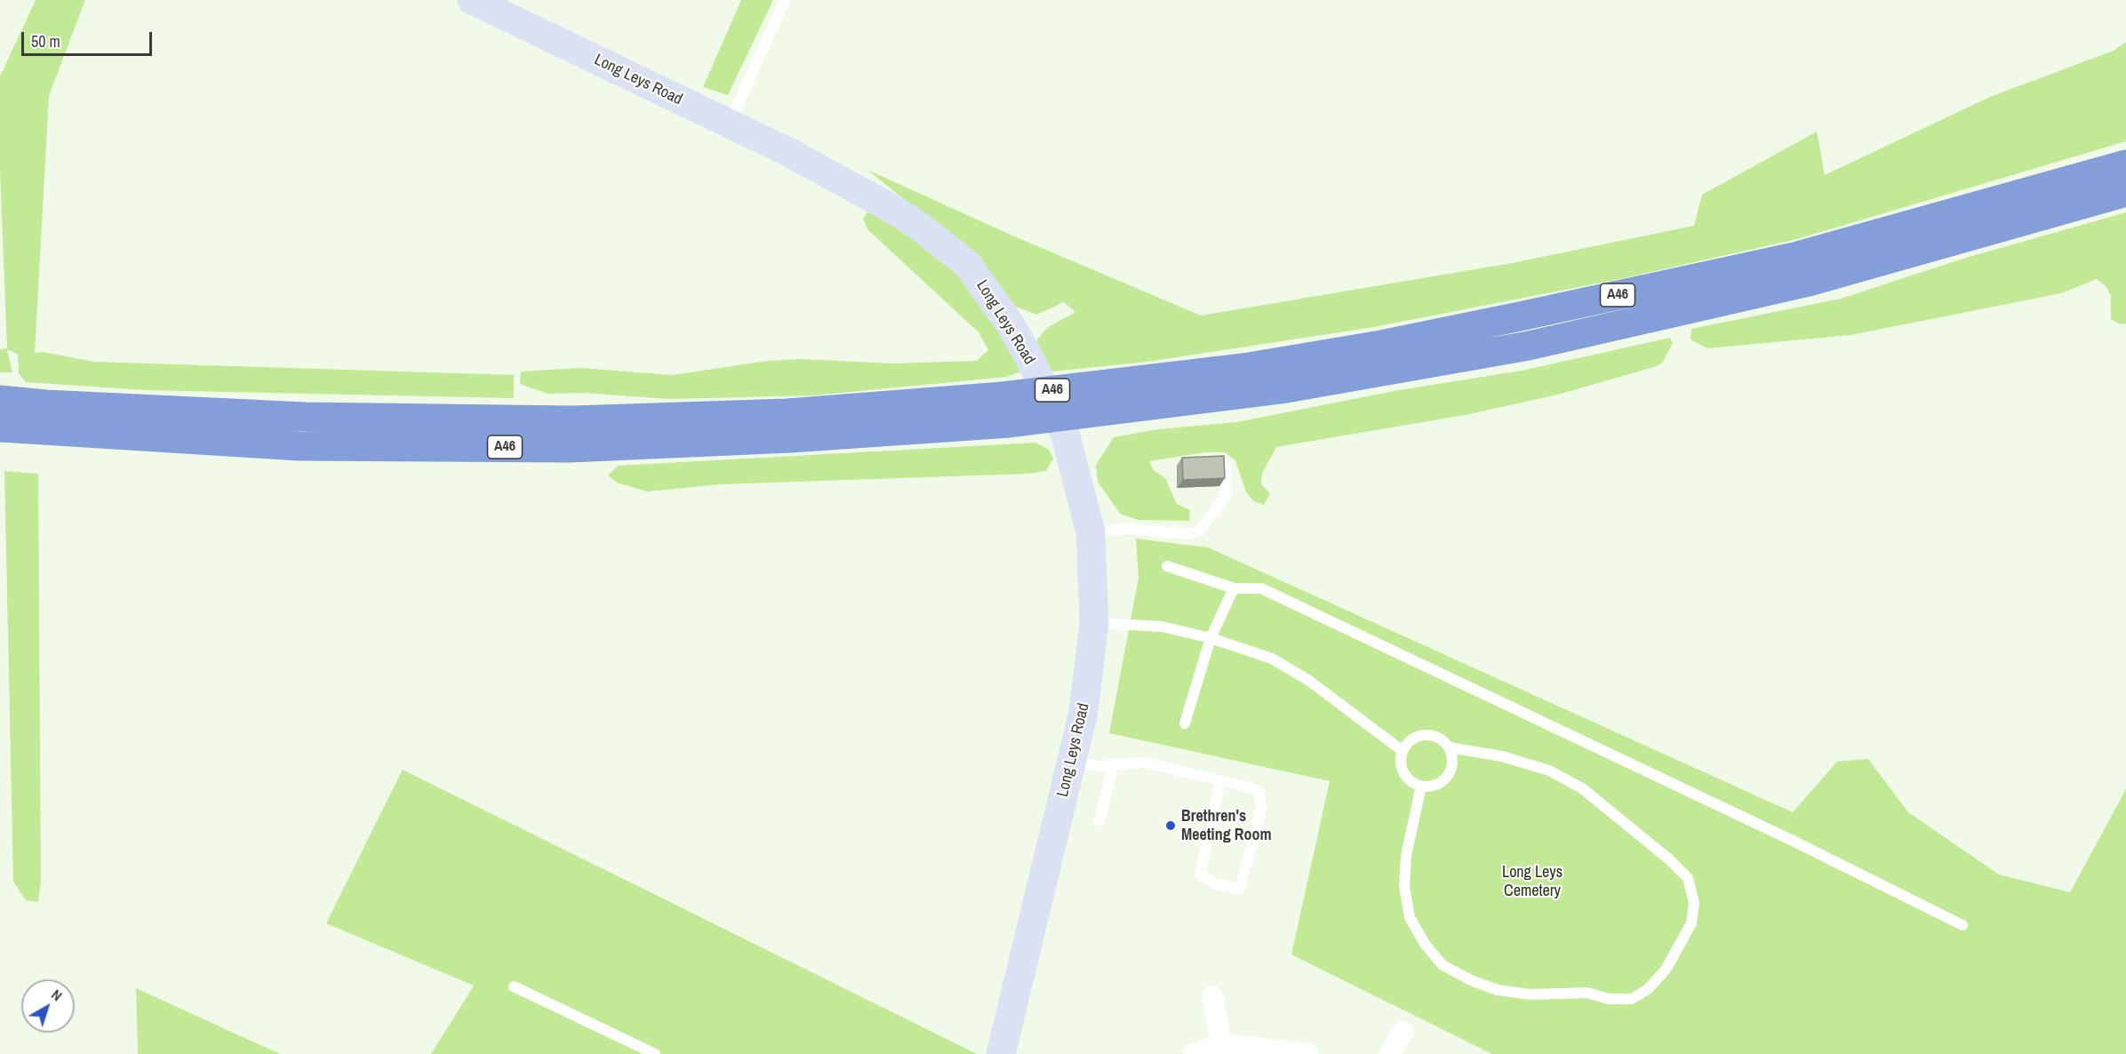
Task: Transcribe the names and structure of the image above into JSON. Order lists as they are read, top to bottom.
{
  "streets": {
    "highway": ["A46"],
    "street": ["Long Leys Road"]
  },
  "parks": ["Long Leys Cemetery"],
  "places": ["Brethren's Meeting Room"],
  "scale_bar": "50 m",
  "north": "top right"
}
